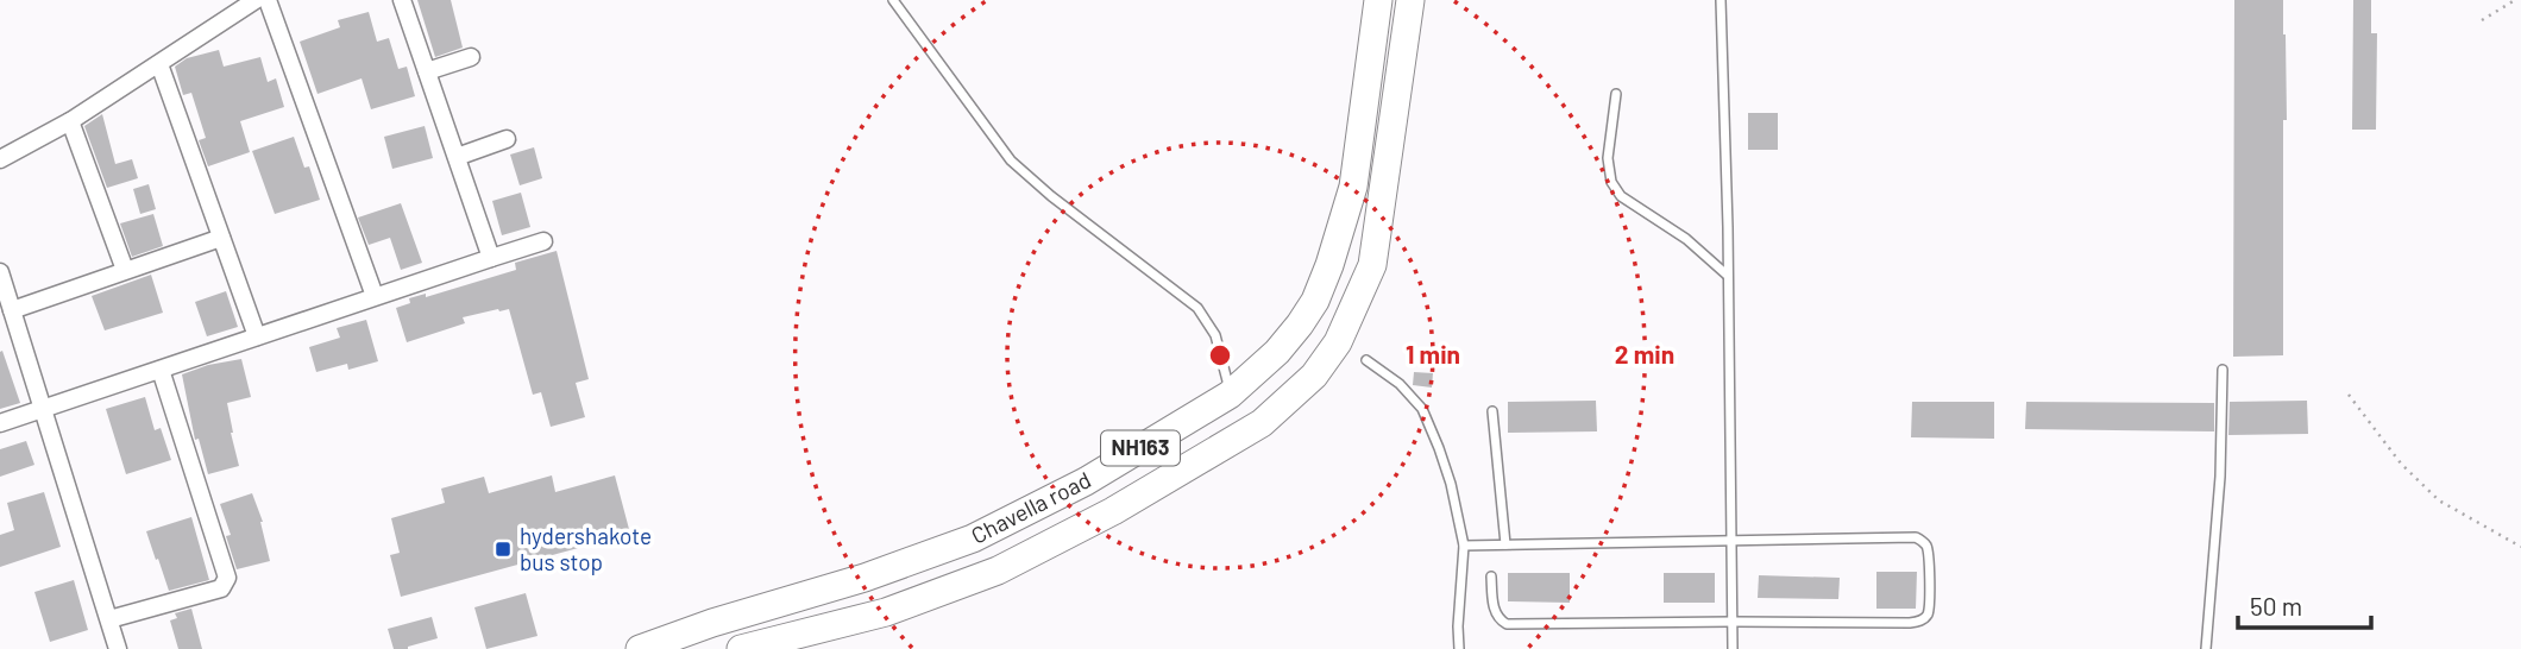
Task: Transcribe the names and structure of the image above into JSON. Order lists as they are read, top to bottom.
{
  "streets": {
    "highway": ["NH163", "Chavella road"]
  },
  "places": {
    "transit": ["hydershakote bus stop"]
  },
  "scale_bar": "50 m",
  "rings": ["1 min", "2 min"]
}
